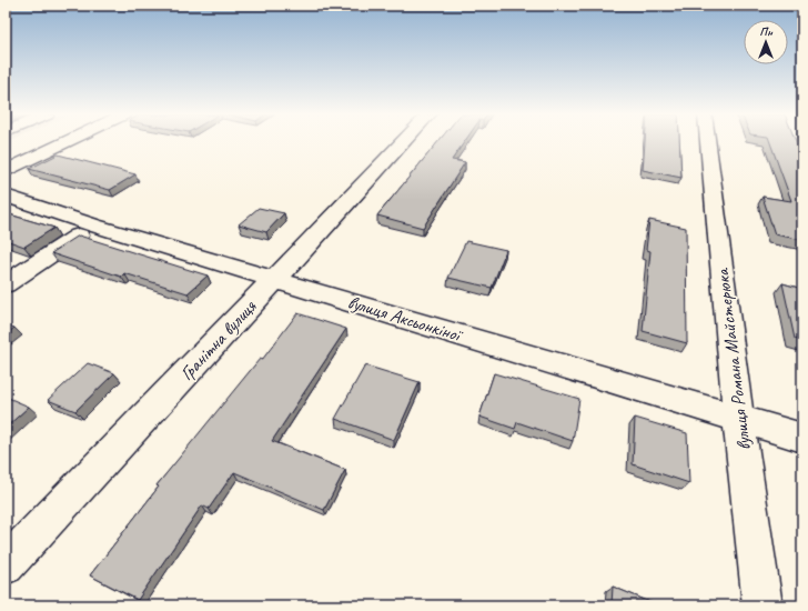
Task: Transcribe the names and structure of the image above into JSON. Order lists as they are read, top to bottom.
{
  "streets": {
    "street": ["вулиця Аксьонкіної", "Гранітна вулиця", "вулиця Романа Майстерюка"]
  },
  "crossings": [
    ["вулиця Аксьонкіної", "Гранітна вулиця"],
    ["вулиця Аксьонкіної", "вулиця Романа Майстерюка"]
  ],
  "north": "top"
}
